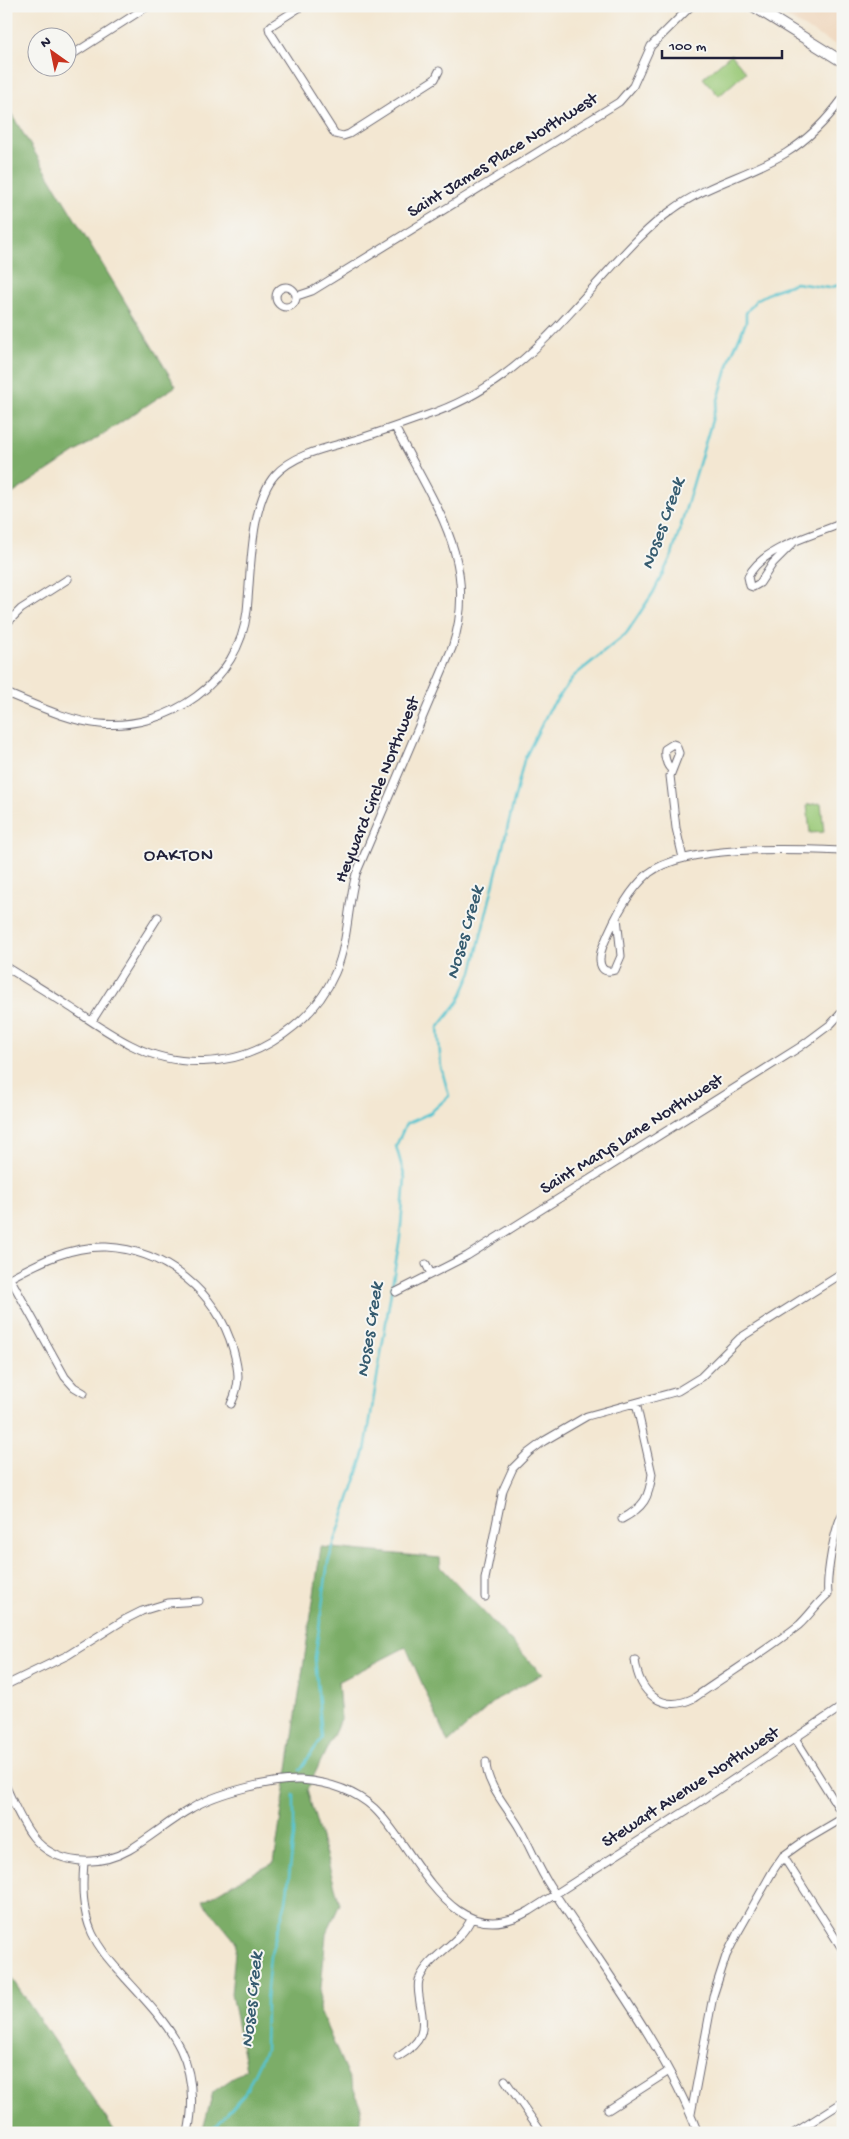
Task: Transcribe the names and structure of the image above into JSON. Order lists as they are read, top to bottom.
{
  "streets": {
    "street": [
      "Saint James Place Northwest",
      "Heyward Circle Northwest",
      "Saint Marys Lane Northwest",
      "Stewart Avenue Northwest"
    ]
  },
  "districts": ["OAKTON"],
  "water": ["Noses Creek"],
  "scale_bar": "100 m",
  "north": "top left"
}
